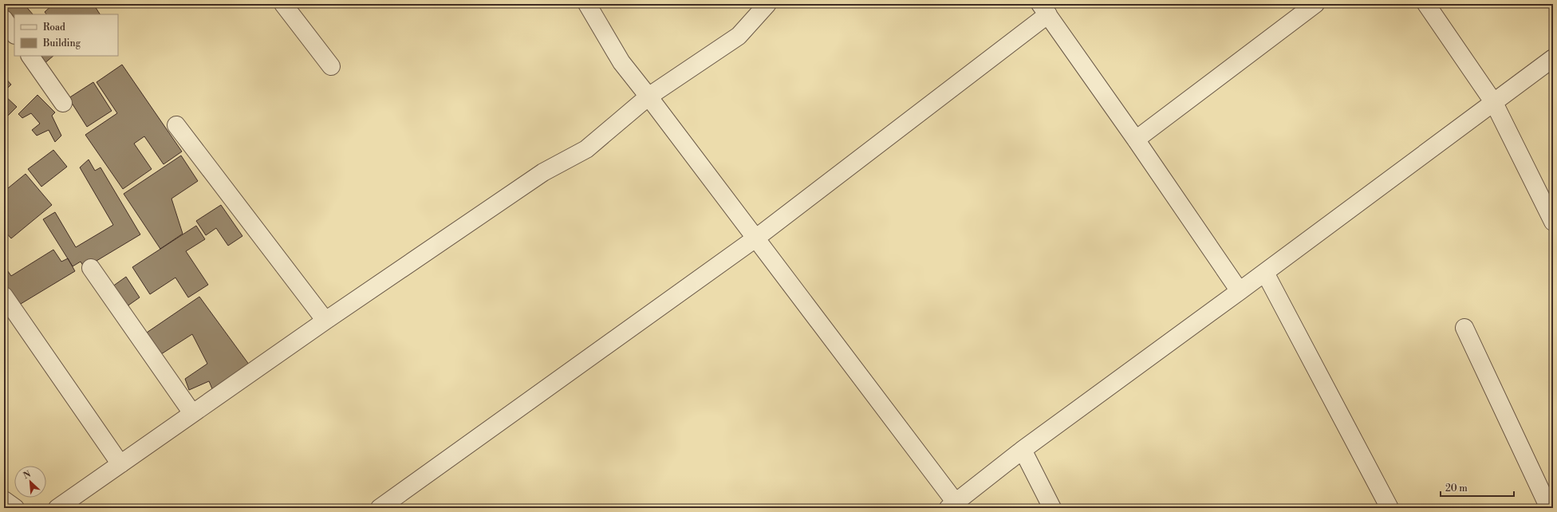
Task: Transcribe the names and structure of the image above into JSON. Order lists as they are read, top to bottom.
{
  "legend": ["Road", "Building"],
  "scale_bar": "20 m",
  "north": "top left"
}
